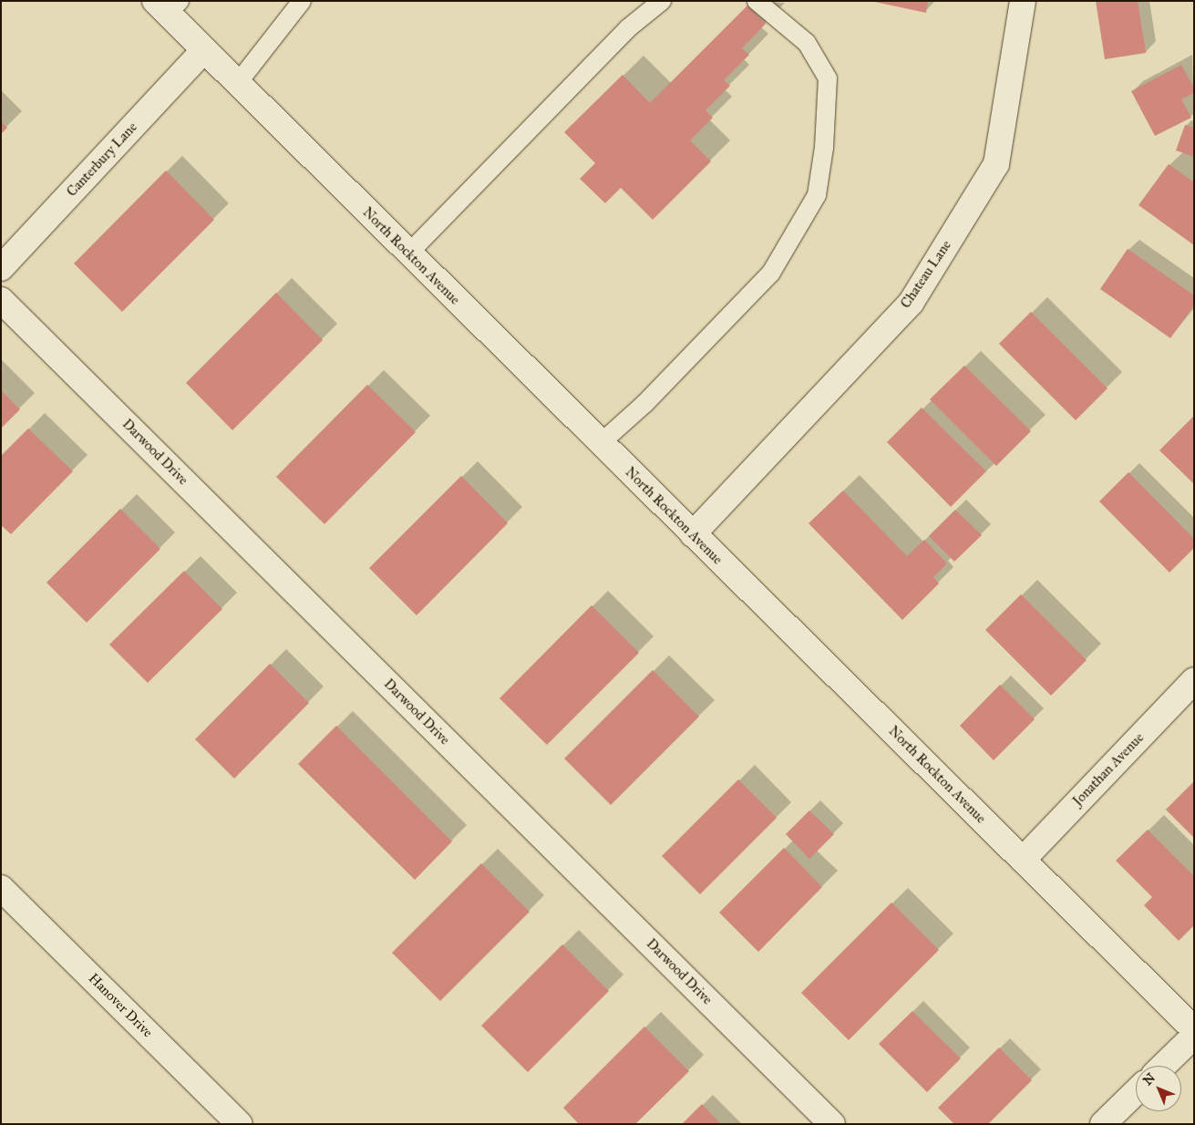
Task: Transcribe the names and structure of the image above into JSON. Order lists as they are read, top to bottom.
{
  "streets": {
    "street": [
      "Canterbury Lane",
      "North Rockton Avenue",
      "Chateau Lane",
      "Darwood Drive",
      "Jonathan Avenue",
      "Hanover Drive"
    ]
  },
  "crossings": [
    ["Canterbury Lane", "North Rockton Avenue"],
    ["North Rockton Avenue", "Chateau Lane"],
    ["North Rockton Avenue", "Jonathan Avenue"]
  ],
  "north": "top left"
}
